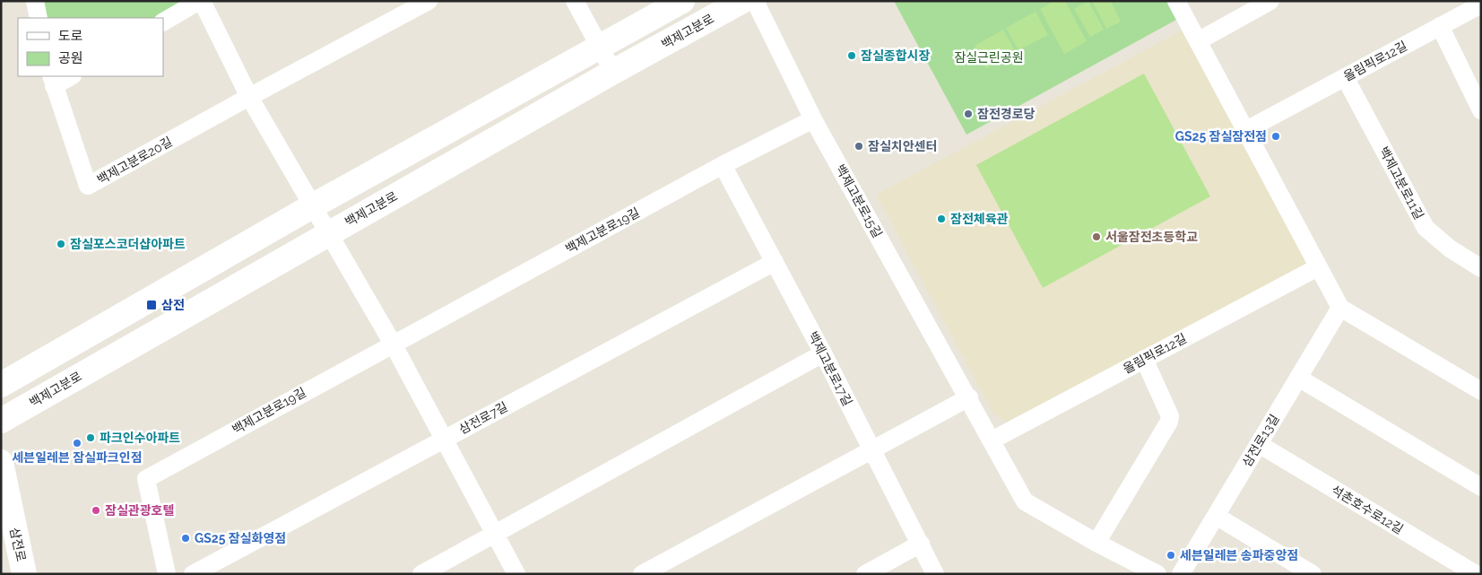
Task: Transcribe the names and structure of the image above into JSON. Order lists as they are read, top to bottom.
{
  "streets": {
    "main road": ["백제고분로", "삼전로"],
    "street": [
      "올림픽로12길",
      "백제고분로20길",
      "백제고분로11길",
      "백제고분로15길",
      "백제고분로19길",
      "백제고분로17길",
      "삼전로7길",
      "삼전로13길",
      "석촌호수로12길"
    ]
  },
  "crossings": [
    ["올림픽로12길", "백제고분로11길"],
    ["올림픽로12길", "백제고분로15길"],
    ["백제고분로15길", "백제고분로19길"],
    ["백제고분로19길", "백제고분로17길"],
    ["백제고분로17길", "삼전로7길"],
    ["삼전로13길", "석촌호수로12길"]
  ],
  "parks": ["잠실근린공원"],
  "places": {
    "other": [
      "잠실종합시장",
      "잠전경로당",
      "GS25 잠실잠전점",
      "잠실치안센터",
      "잠전체육관",
      "서울잠전초등학교",
      "잠실포스코더샵아파트",
      "파크인수아파트",
      "세븐일레븐 잠실파크인점",
      "잠실관광호텔",
      "GS25 잠실화영점",
      "세븐일레븐 송파중앙점"
    ],
    "transit": ["삼전"]
  },
  "legend": ["도로", "공원"]
}
